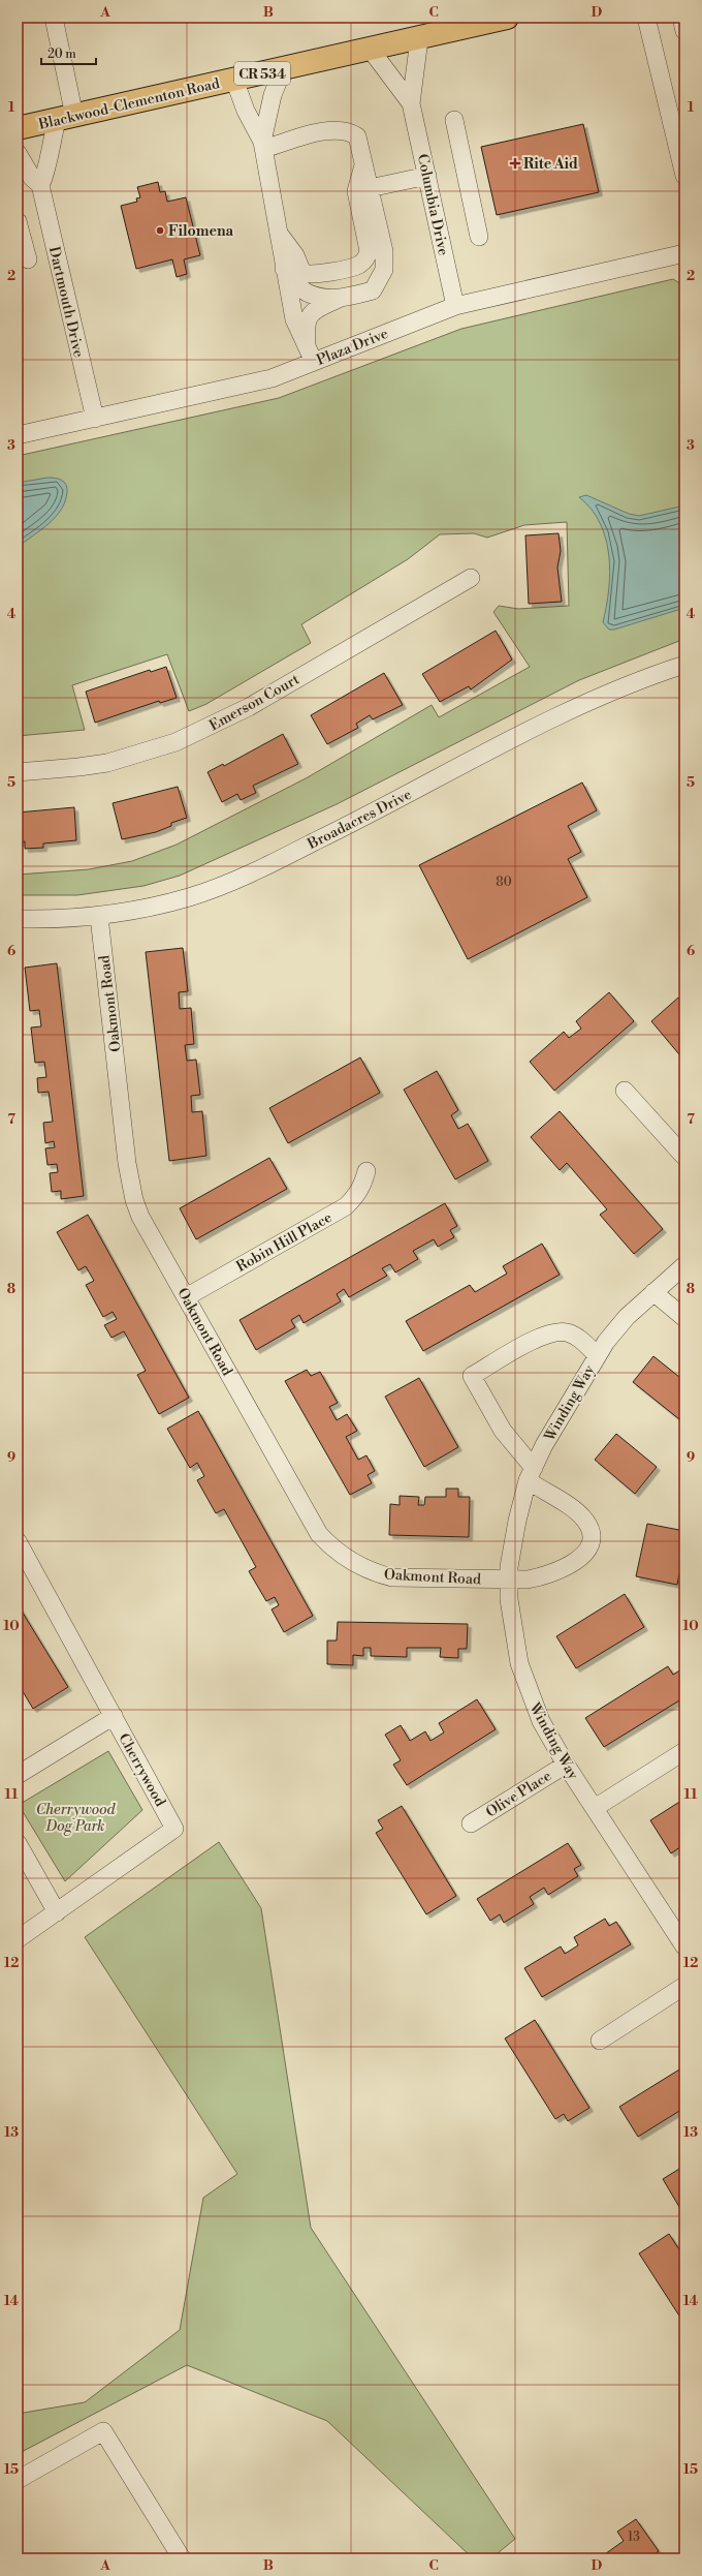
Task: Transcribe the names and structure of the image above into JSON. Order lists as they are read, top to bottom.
{
  "streets": {
    "main road": ["CR 534", "Blackwood-Clementon Road"],
    "street": [
      "Columbia Drive",
      "Dartmouth Drive",
      "Plaza Drive",
      "Emerson Court",
      "Broadacres Drive",
      "Oakmont Road",
      "Robin Hill Place",
      "Winding Way",
      "Cherrywood",
      "Olive Place"
    ]
  },
  "crossings": [
    ["Blackwood-Clementon Road", "Columbia Drive"],
    ["Blackwood-Clementon Road", "Dartmouth Drive"],
    ["Columbia Drive", "Plaza Drive"],
    ["Dartmouth Drive", "Plaza Drive"],
    ["Broadacres Drive", "Oakmont Road"],
    ["Oakmont Road", "Robin Hill Place"],
    ["Oakmont Road", "Winding Way"],
    ["Winding Way", "Olive Place"]
  ],
  "parks": ["Cherrywood Dog Park"],
  "places": {
    "health": ["Rite Aid"],
    "other": ["Filomena"]
  },
  "house_numbers": ["80", "13"],
  "scale_bar": "20 m",
  "grid": {
    "columns": [
      "A",
      "B",
      "C",
      "D"
    ],
    "rows": [
      "1",
      "2",
      "3",
      "4",
      "5",
      "6",
      "7",
      "8",
      "9",
      "10",
      "11",
      "12",
      "13",
      "14",
      "15"
    ]
  }
}
